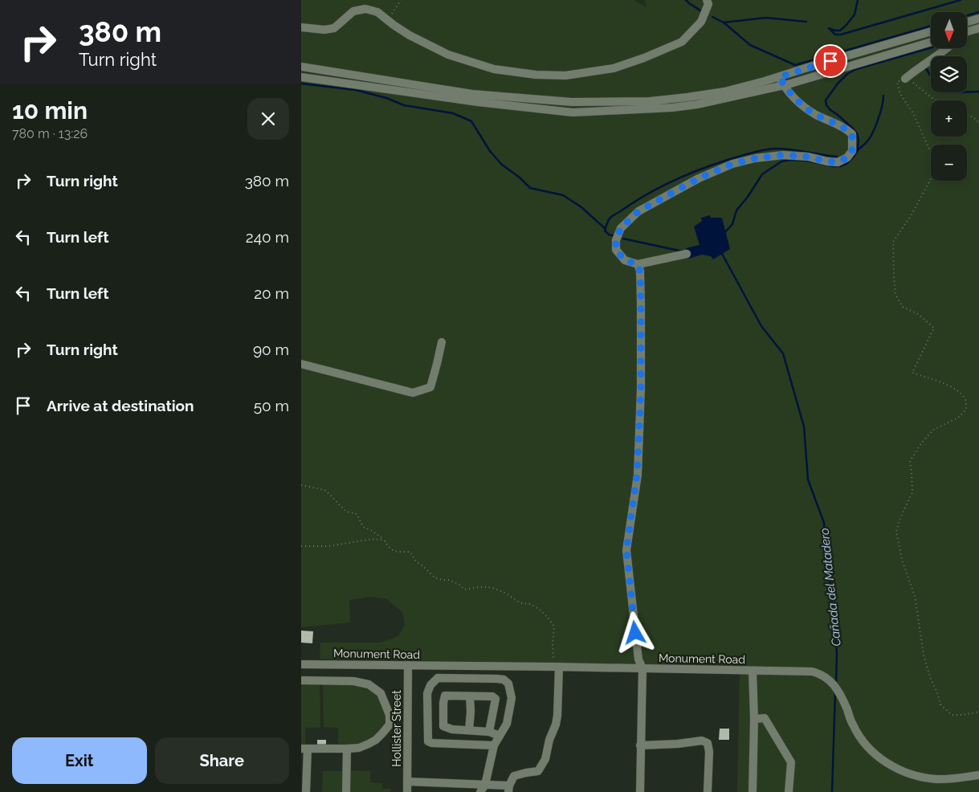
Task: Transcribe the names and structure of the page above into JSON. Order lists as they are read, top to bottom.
{
  "streets": {
    "street": ["Monument Road", "Hollister Street"]
  },
  "crossings": [
    ["Monument Road", "Hollister Street"]
  ],
  "water": ["Cañada del Matadero"],
  "north": "bottom",
  "page": {
    "turn": ["380 m", "Turn right"],
    "map_buttons": ["+", "−"],
    "heading": ["10 min", "780 m · 13:26"],
    "list": [
      {
        "name": "Turn right",
        "value": "380 m"
      },
      {
        "name": "Turn left",
        "value": "240 m"
      },
      {
        "name": "Turn left",
        "value": "20 m"
      },
      {
        "name": "Turn right",
        "value": "90 m"
      },
      {
        "name": "Arrive at destination",
        "value": "50 m"
      }
    ],
    "buttons": ["Exit", "Share"]
  }
}
